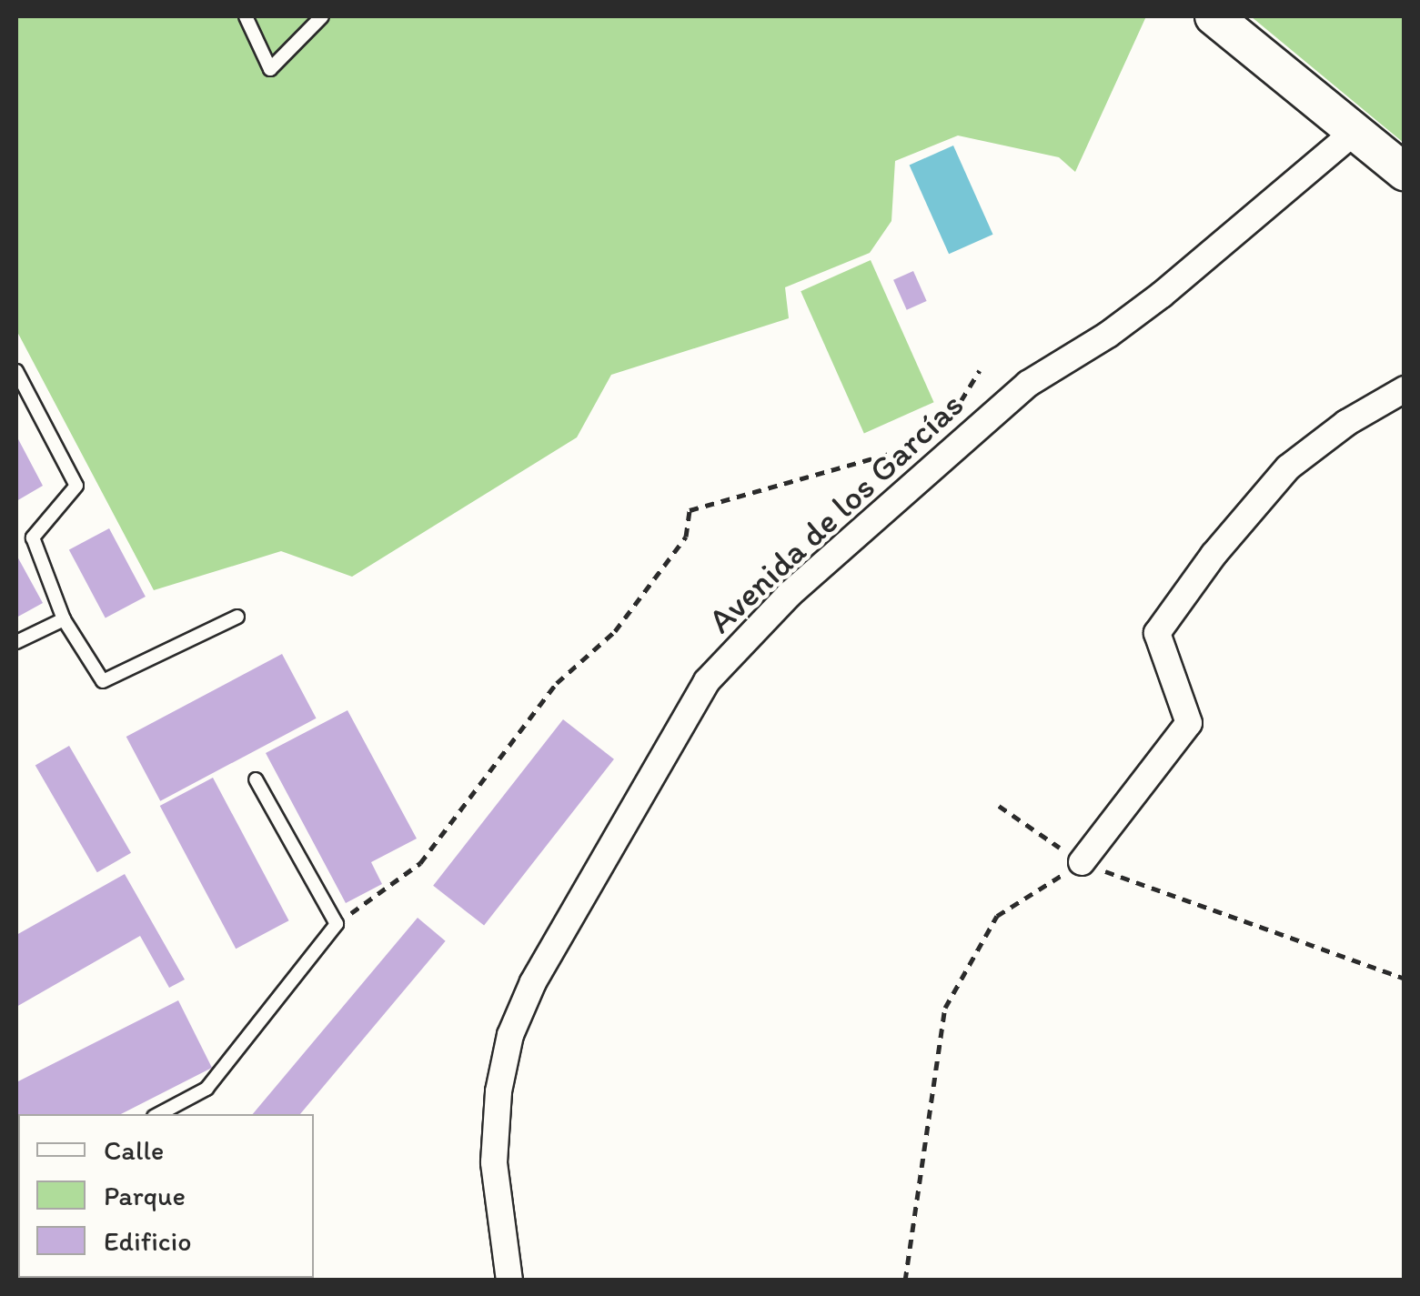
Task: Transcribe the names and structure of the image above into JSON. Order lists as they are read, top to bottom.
{
  "streets": {
    "street": ["Avenida de los Garcías"]
  },
  "legend": ["Calle", "Parque", "Edificio"]
}
